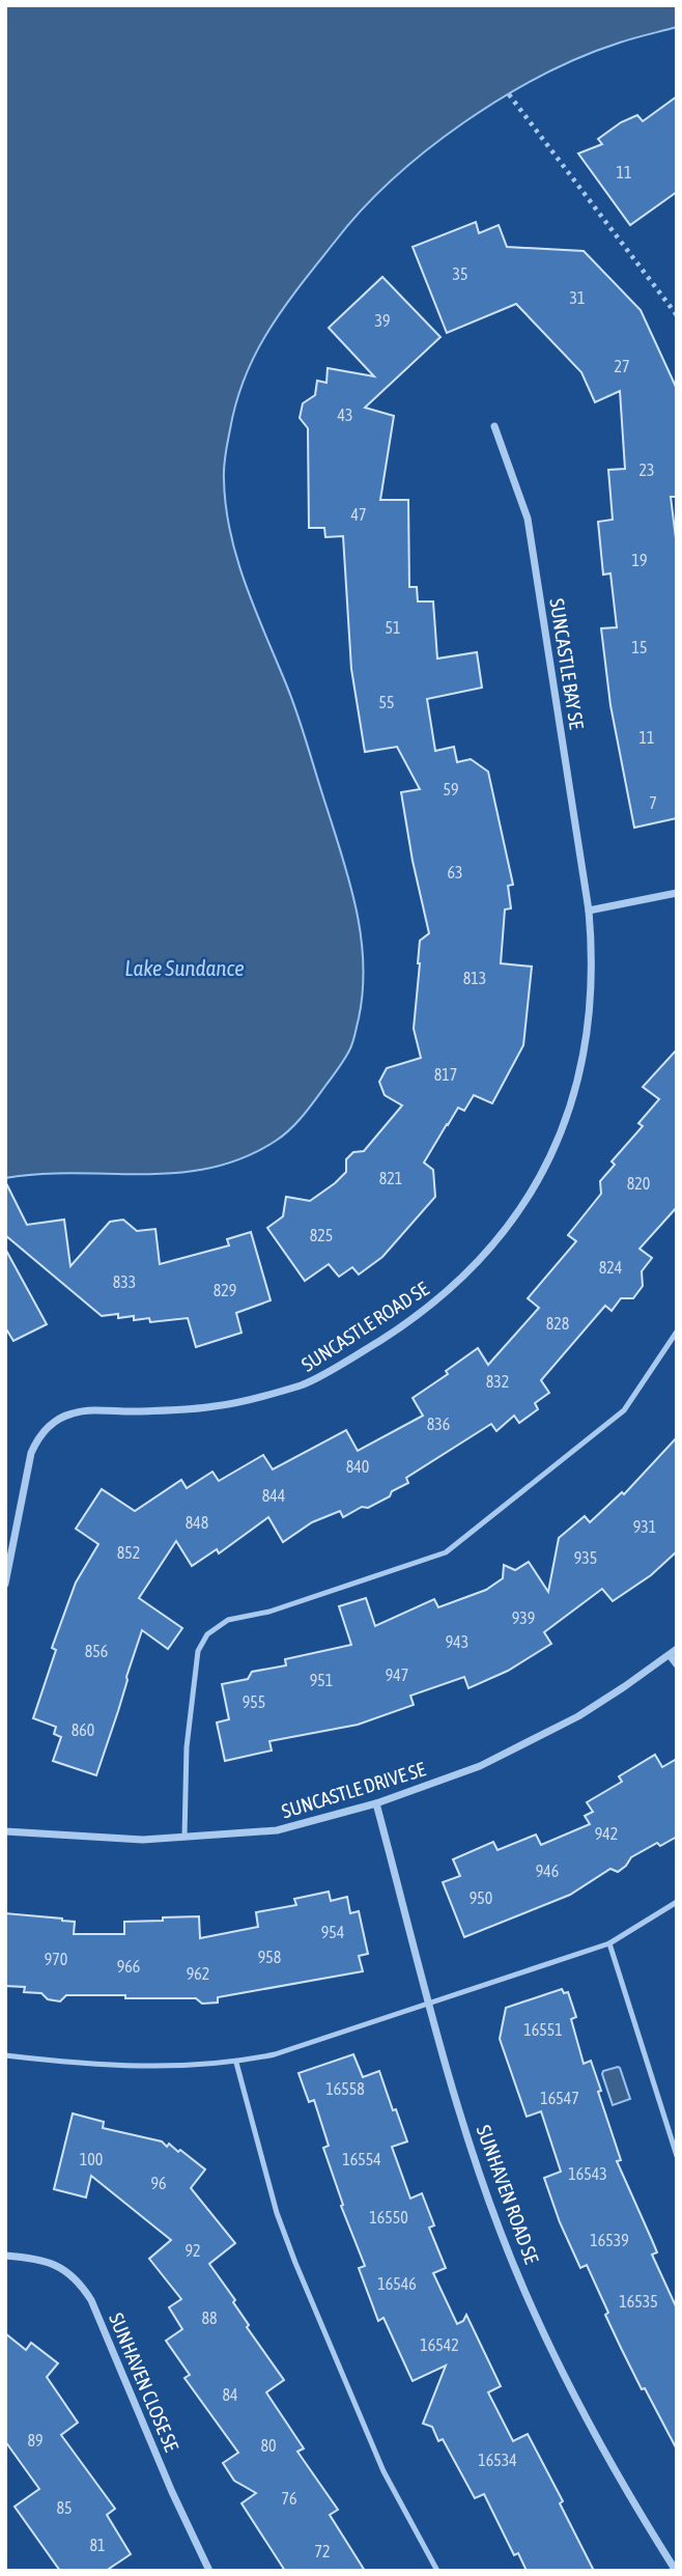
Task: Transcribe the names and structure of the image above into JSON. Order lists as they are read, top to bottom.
{
  "streets": {
    "street": [
      "SUNCASTLE BAY SE",
      "SUNCASTLE ROAD SE",
      "SUNCASTLE DRIVE SE",
      "SUNHAVEN ROAD SE",
      "SUNHAVEN CLOSE SE"
    ]
  },
  "crossings": [
    ["SUNCASTLE BAY SE", "SUNCASTLE ROAD SE"],
    ["SUNCASTLE DRIVE SE", "SUNHAVEN ROAD SE"]
  ],
  "water": ["Lake Sundance"],
  "house_numbers": [
    "11",
    "35",
    "31",
    "39",
    "27",
    "43",
    "23",
    "47",
    "19",
    "51",
    "15",
    "55",
    "11",
    "59",
    "7",
    "63",
    "813",
    "817",
    "821",
    "820",
    "825",
    "824",
    "833",
    "829",
    "828",
    "832",
    "836",
    "840",
    "844",
    "848",
    "931",
    "852",
    "935",
    "939",
    "943",
    "856",
    "947",
    "951",
    "955",
    "860",
    "942",
    "946",
    "950",
    "954",
    "958",
    "970",
    "966",
    "962",
    "16551",
    "16558",
    "16547",
    "100",
    "16554",
    "16543",
    "96",
    "16550",
    "16539",
    "92",
    "16546",
    "16535",
    "88",
    "16542",
    "84",
    "89",
    "80",
    "16534",
    "76",
    "85",
    "81",
    "72"
  ]
}
